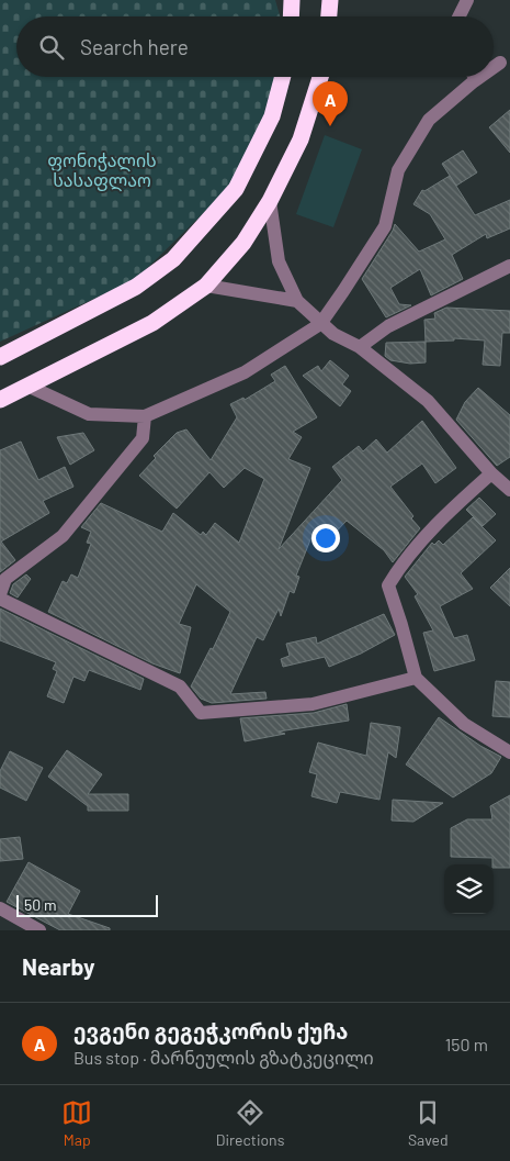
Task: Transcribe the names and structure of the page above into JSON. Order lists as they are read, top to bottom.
{
  "parks": ["ფონიჭალის სასაფლაო"],
  "scale_bar": "50 m",
  "page": {
    "search": "Search here",
    "pins": "A",
    "scale": "50 m",
    "heading": "Nearby",
    "list": [
      {
        "mark": "A",
        "name": "ევგენი გეგეჭკორის ქუჩა",
        "note": "Bus stop · მარნეულის გზატკეცილი",
        "value": "150 m"
      }
    ],
    "nav": ["Map", "Directions", "Saved"]
  }
}
